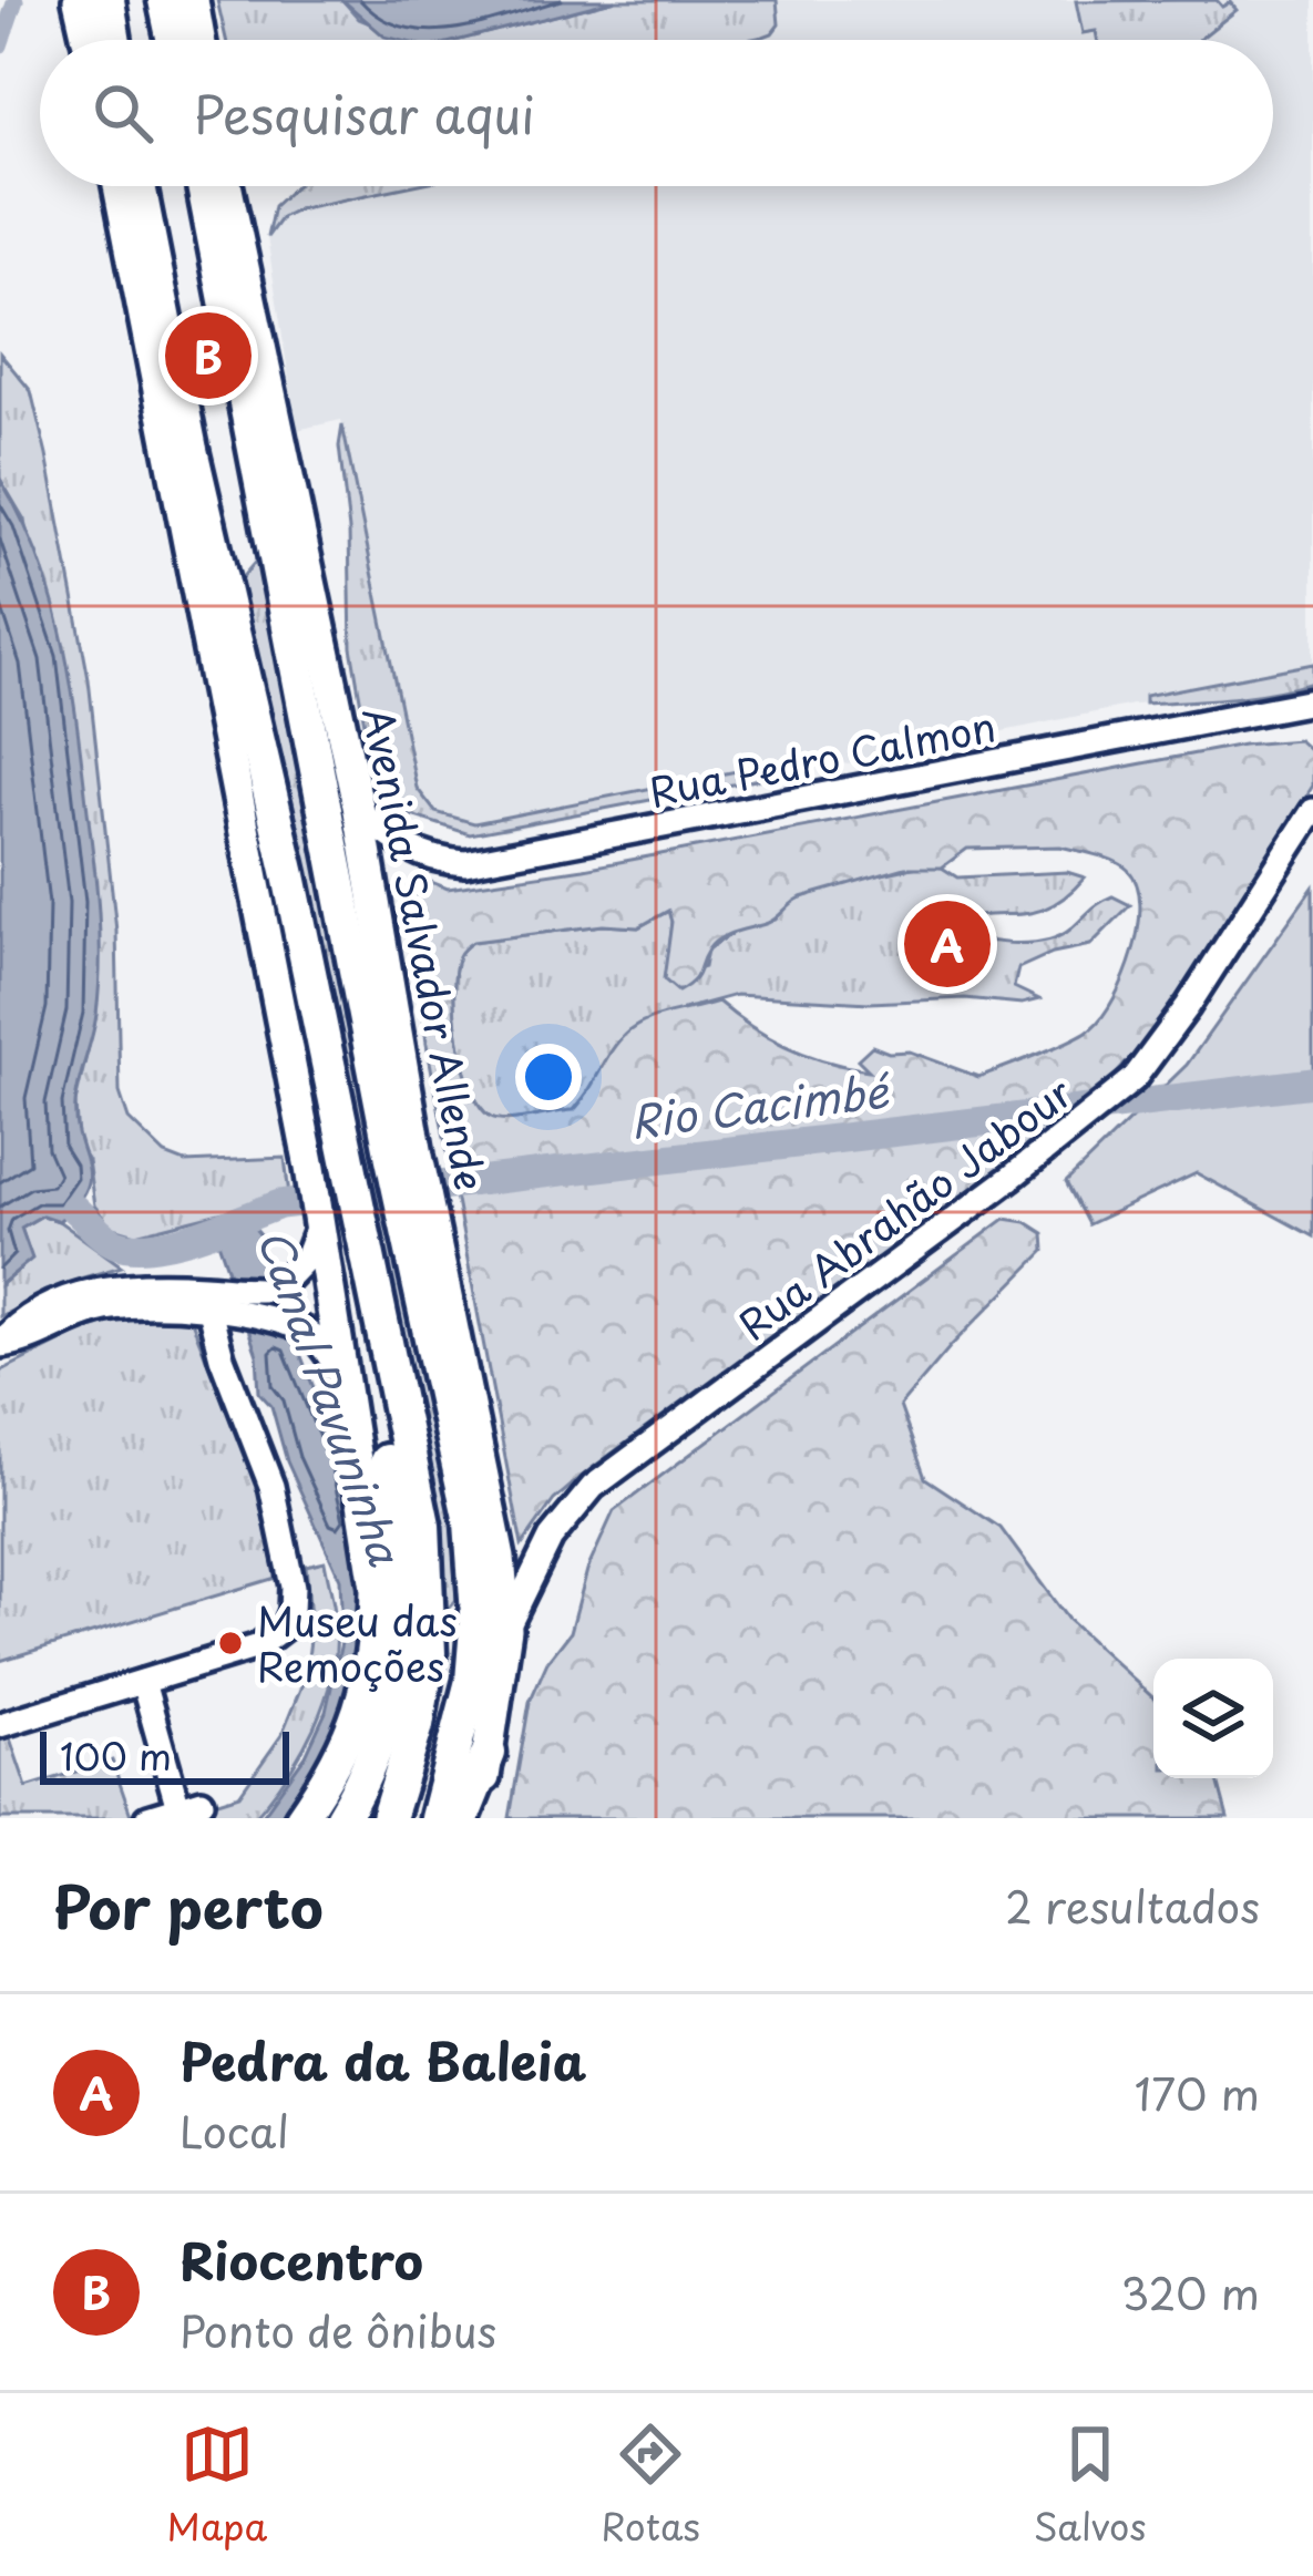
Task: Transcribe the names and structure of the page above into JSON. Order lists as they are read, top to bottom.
{
  "streets": {
    "highway": ["Avenida Salvador Allende"],
    "street": ["Rua Pedro Calmon", "Rua Abrahão Jabour"]
  },
  "crossings": [
    ["Rua Pedro Calmon", "Avenida Salvador Allende"],
    ["Avenida Salvador Allende", "Rua Abrahão Jabour"]
  ],
  "water": ["Rio Cacimbé", "Canal Pavuninha"],
  "places": ["Museu das Remoções"],
  "scale_bar": "100 m",
  "page": {
    "search": "Pesquisar aqui",
    "pins": ["B", "A"],
    "scale": "100 m",
    "heading": ["Por perto", "2 resultados"],
    "list": [
      {
        "mark": "A",
        "name": "Pedra da Baleia",
        "note": "Local",
        "value": "170 m"
      },
      {
        "mark": "B",
        "name": "Riocentro",
        "note": "Ponto de ônibus",
        "value": "320 m"
      }
    ],
    "nav": ["Mapa", "Rotas", "Salvos"]
  }
}
